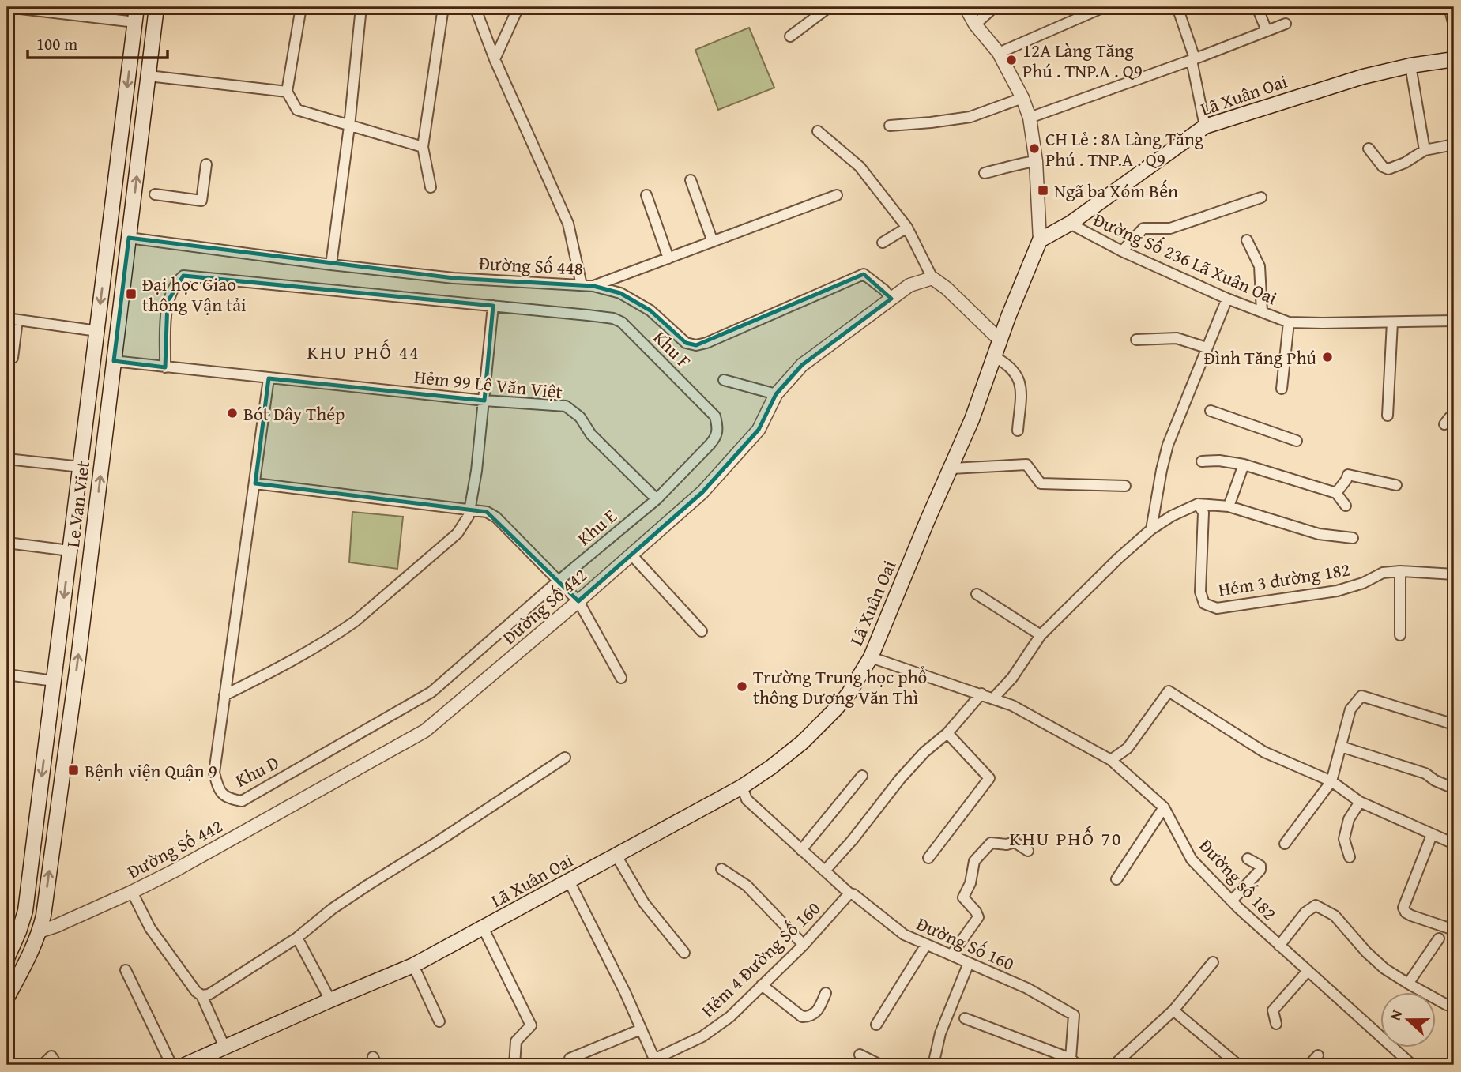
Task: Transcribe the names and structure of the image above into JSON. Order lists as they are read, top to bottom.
{
  "streets": {
    "main road": ["Lã Xuân Oai", "Le Van Viet"],
    "street": [
      "Đường Số 236 Lã Xuân Oai",
      "Đường Số 448",
      "Khu F",
      "Hẻm 99 Lê Văn Việt",
      "Khu E",
      "Hẻm 3 đường 182",
      "Đường Số 442",
      "Khu D",
      "Đường số 182",
      "Đường Số 160",
      "Hẻm 4 Đường Số 160"
    ]
  },
  "crossings": [
    ["Lã Xuân Oai", "Đường Số 236 Lã Xuân Oai"],
    ["Lã Xuân Oai", "Đường Số 160"],
    ["Đường Số 448", "Le Van Viet"],
    ["Đường Số 448", "Đường Số 442"],
    ["Khu F", "Hẻm 99 Lê Văn Việt"],
    ["Khu F", "Khu E"],
    ["Hẻm 99 Lê Văn Việt", "Le Van Viet"],
    ["Hẻm 99 Lê Văn Việt", "Khu E"],
    ["Le Van Viet", "Đường Số 442"],
    ["Khu E", "Khu D"],
    ["Đường Số 160", "Hẻm 4 Đường Số 160"]
  ],
  "districts": ["KHU PHỐ 44", "KHU PHỐ 70"],
  "places": {
    "other": [
      "12A Làng Tăng Phú . TNP.A . Q9",
      "CH Lẻ : 8A Làng Tăng Phú . TNP.A . Q9",
      "Đình Tăng Phú",
      "Bót Dây Thép",
      "Trường Trung học phổ thông Dương Văn Thì"
    ],
    "transit": ["Ngã ba Xóm Bến", "Đại học Giao thông Vận tải", "Bệnh viện Quận 9"]
  },
  "scale_bar": "100 m",
  "north": "left"
}
